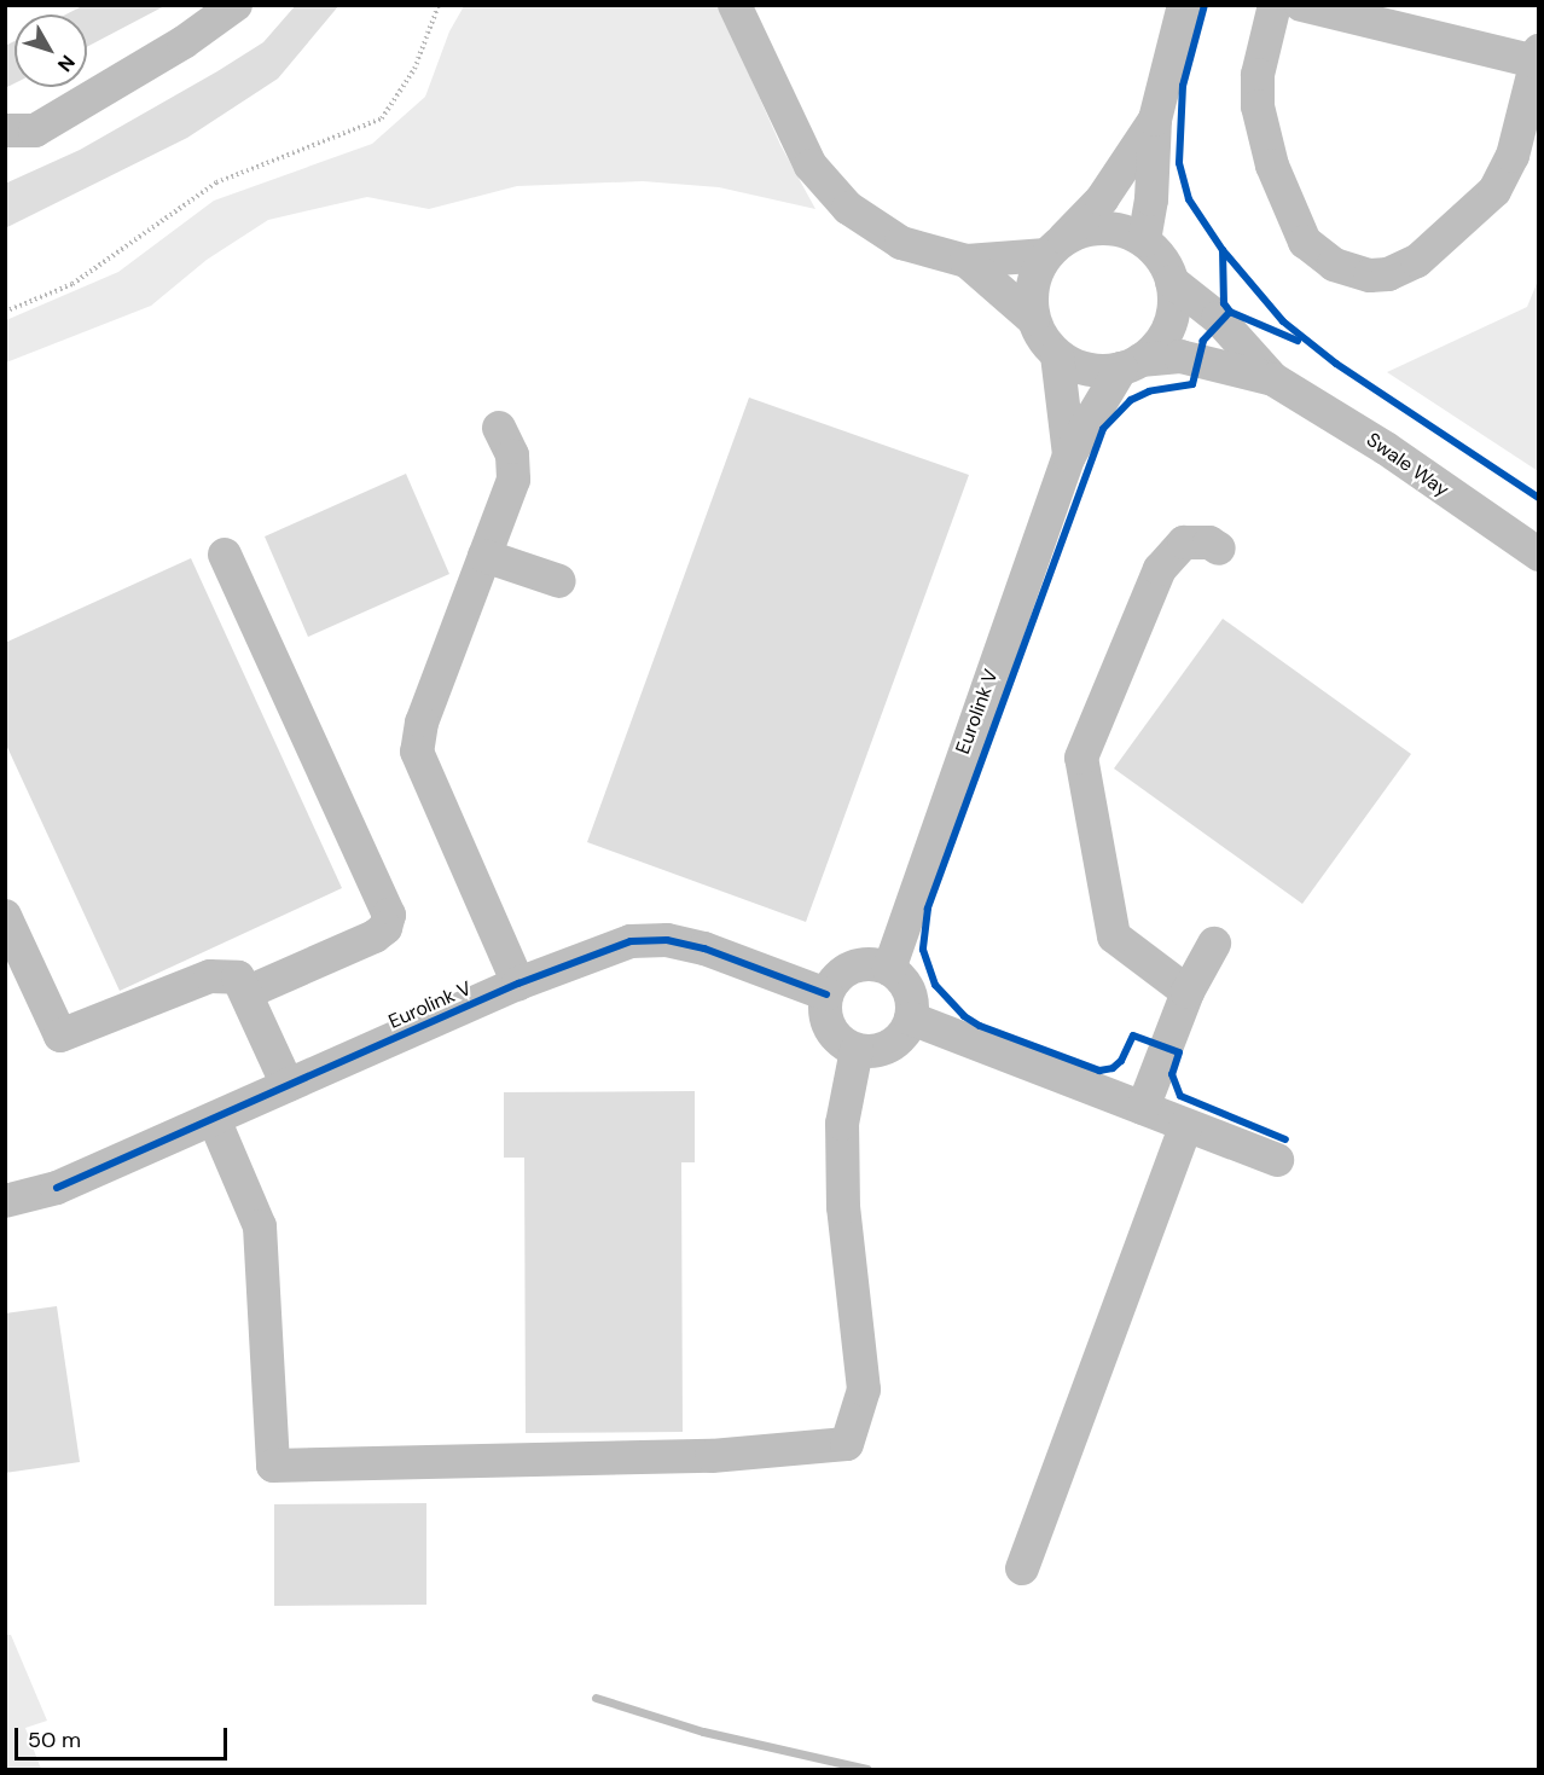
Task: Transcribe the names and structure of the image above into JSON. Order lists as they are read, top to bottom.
{
  "streets": {
    "street": ["Swale Way", "Eurolink V"]
  },
  "crossings": [
    ["Swale Way", "Eurolink V"]
  ],
  "scale_bar": "50 m",
  "north": "bottom right"
}
